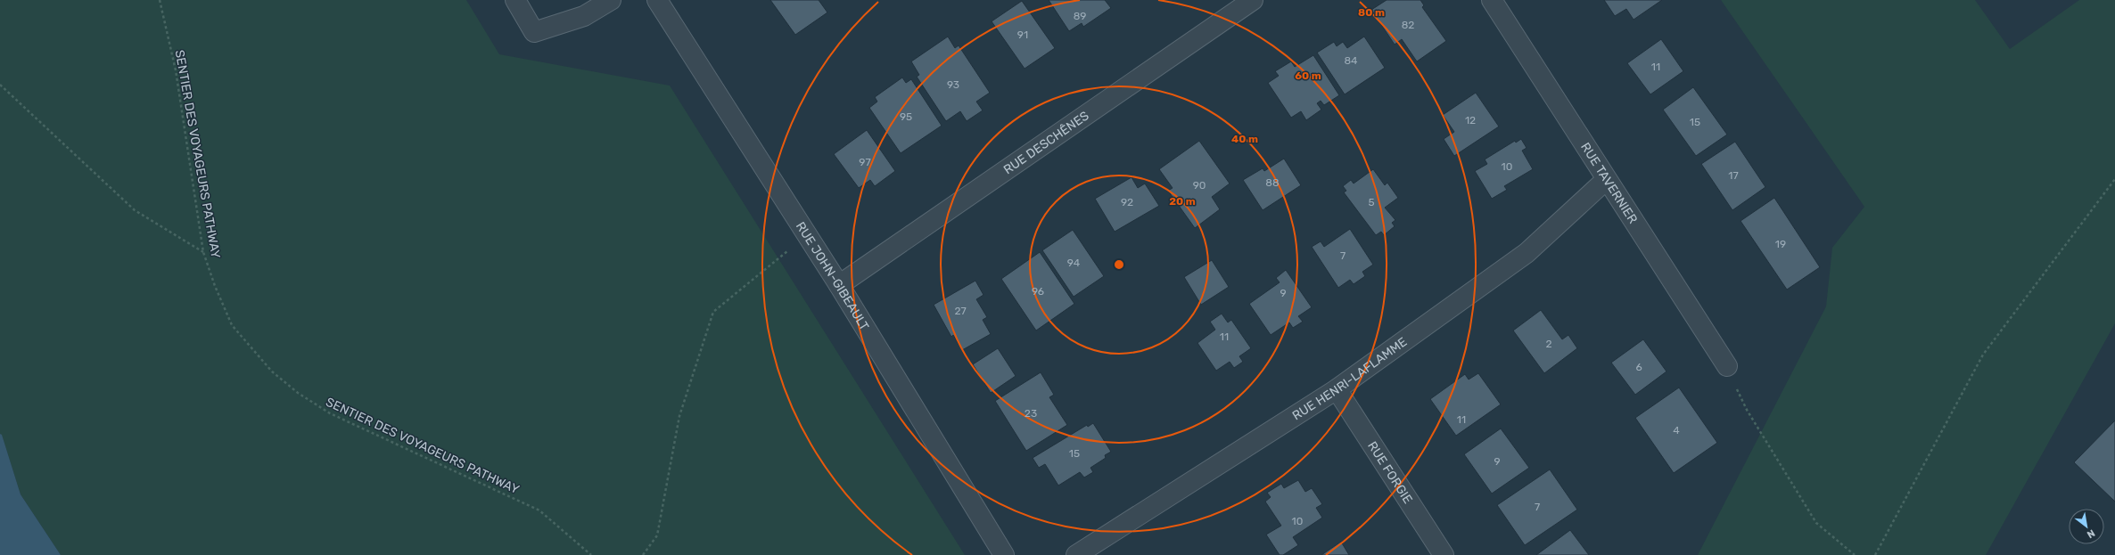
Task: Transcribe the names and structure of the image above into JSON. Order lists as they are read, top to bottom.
{
  "streets": {
    "street": [
      "RUE DESCHÊNES",
      "RUE TAVERNIER",
      "RUE JOHN-GIBEAULT",
      "RUE HENRI-LAFLAMME",
      "RUE FORGIE"
    ],
    "path": ["SENTIER DES VOYAGEURS PATHWAY"]
  },
  "crossings": [
    ["RUE DESCHÊNES", "RUE JOHN-GIBEAULT"],
    ["RUE TAVERNIER", "RUE HENRI-LAFLAMME"],
    ["RUE HENRI-LAFLAMME", "RUE FORGIE"]
  ],
  "house_numbers": [
    "89",
    "82",
    "91",
    "84",
    "11",
    "93",
    "95",
    "12",
    "15",
    "97",
    "10",
    "17",
    "88",
    "90",
    "92",
    "5",
    "19",
    "7",
    "94",
    "96",
    "9",
    "27",
    "11",
    "2",
    "6",
    "23",
    "11",
    "4",
    "15",
    "9",
    "7",
    "10"
  ],
  "north": "bottom right",
  "rings": [
    "80 m",
    "60 m",
    "40 m",
    "20 m"
  ]
}
